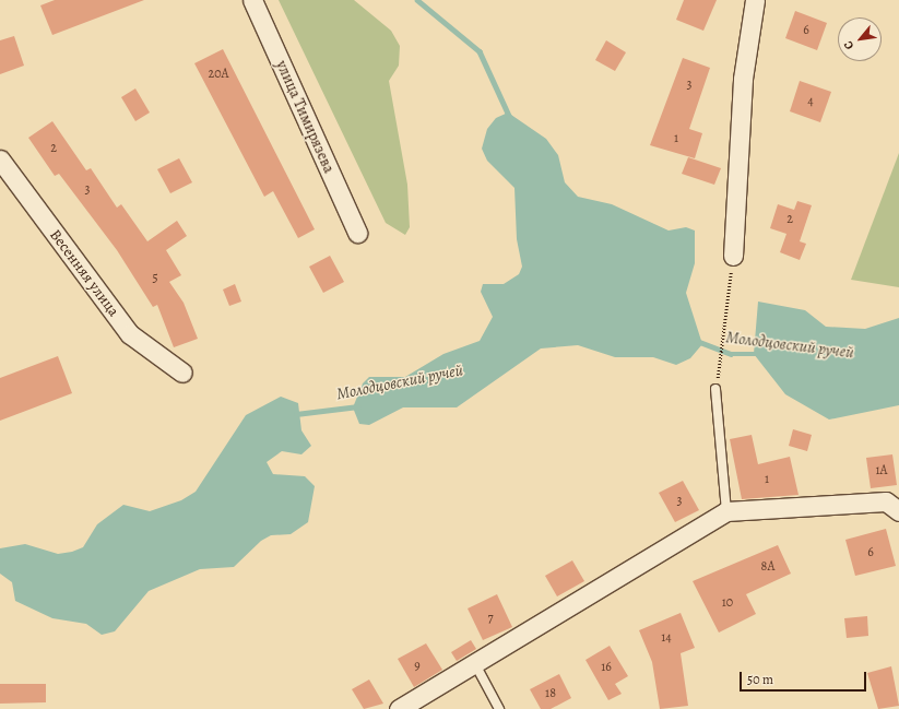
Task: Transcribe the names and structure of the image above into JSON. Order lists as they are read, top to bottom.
{
  "streets": {
    "street": ["улица Тимирязева", "Весенняя улица"]
  },
  "water": ["Молодцовский ручей"],
  "house_numbers": [
    "6",
    "20А",
    "3",
    "4",
    "1",
    "2",
    "3",
    "2",
    "5",
    "1А",
    "1",
    "3",
    "6",
    "8А",
    "10",
    "7",
    "14",
    "9",
    "16",
    "18"
  ],
  "scale_bar": "50 m",
  "north": "bottom left"
}
